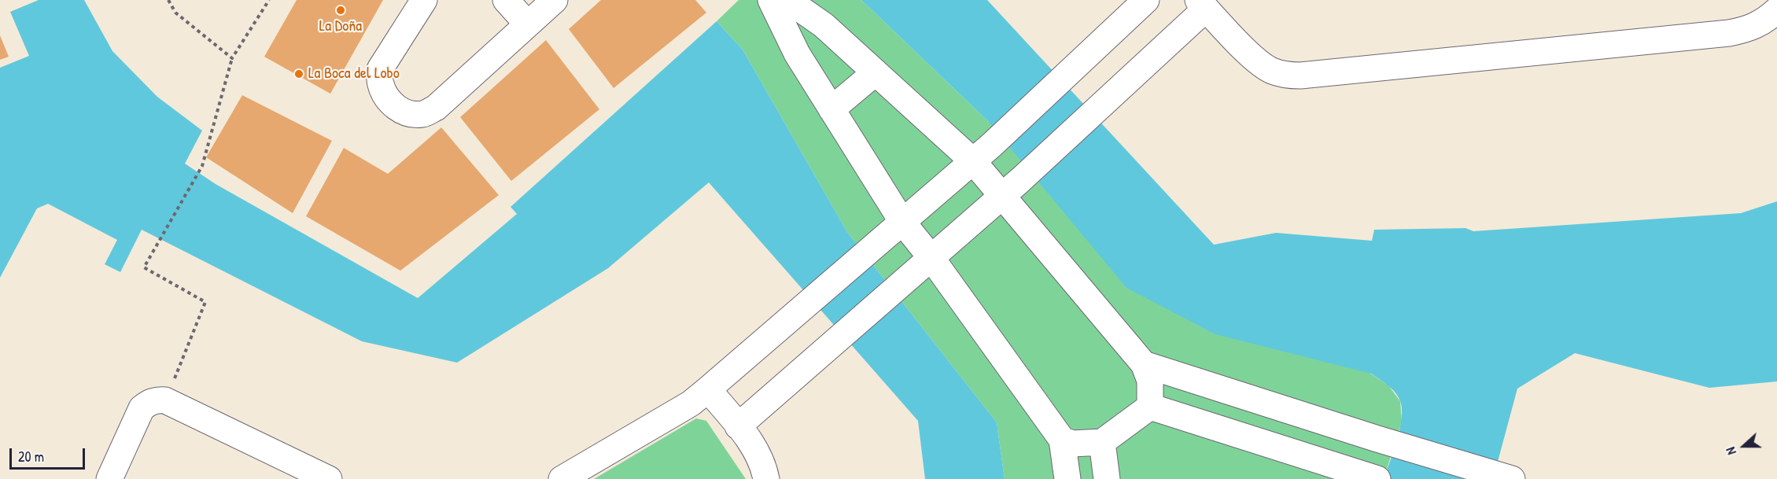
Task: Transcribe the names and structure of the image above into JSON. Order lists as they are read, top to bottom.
{
  "places": ["La Doña", "La Boca del Lobo"],
  "scale_bar": "20 m",
  "north": "left"
}
